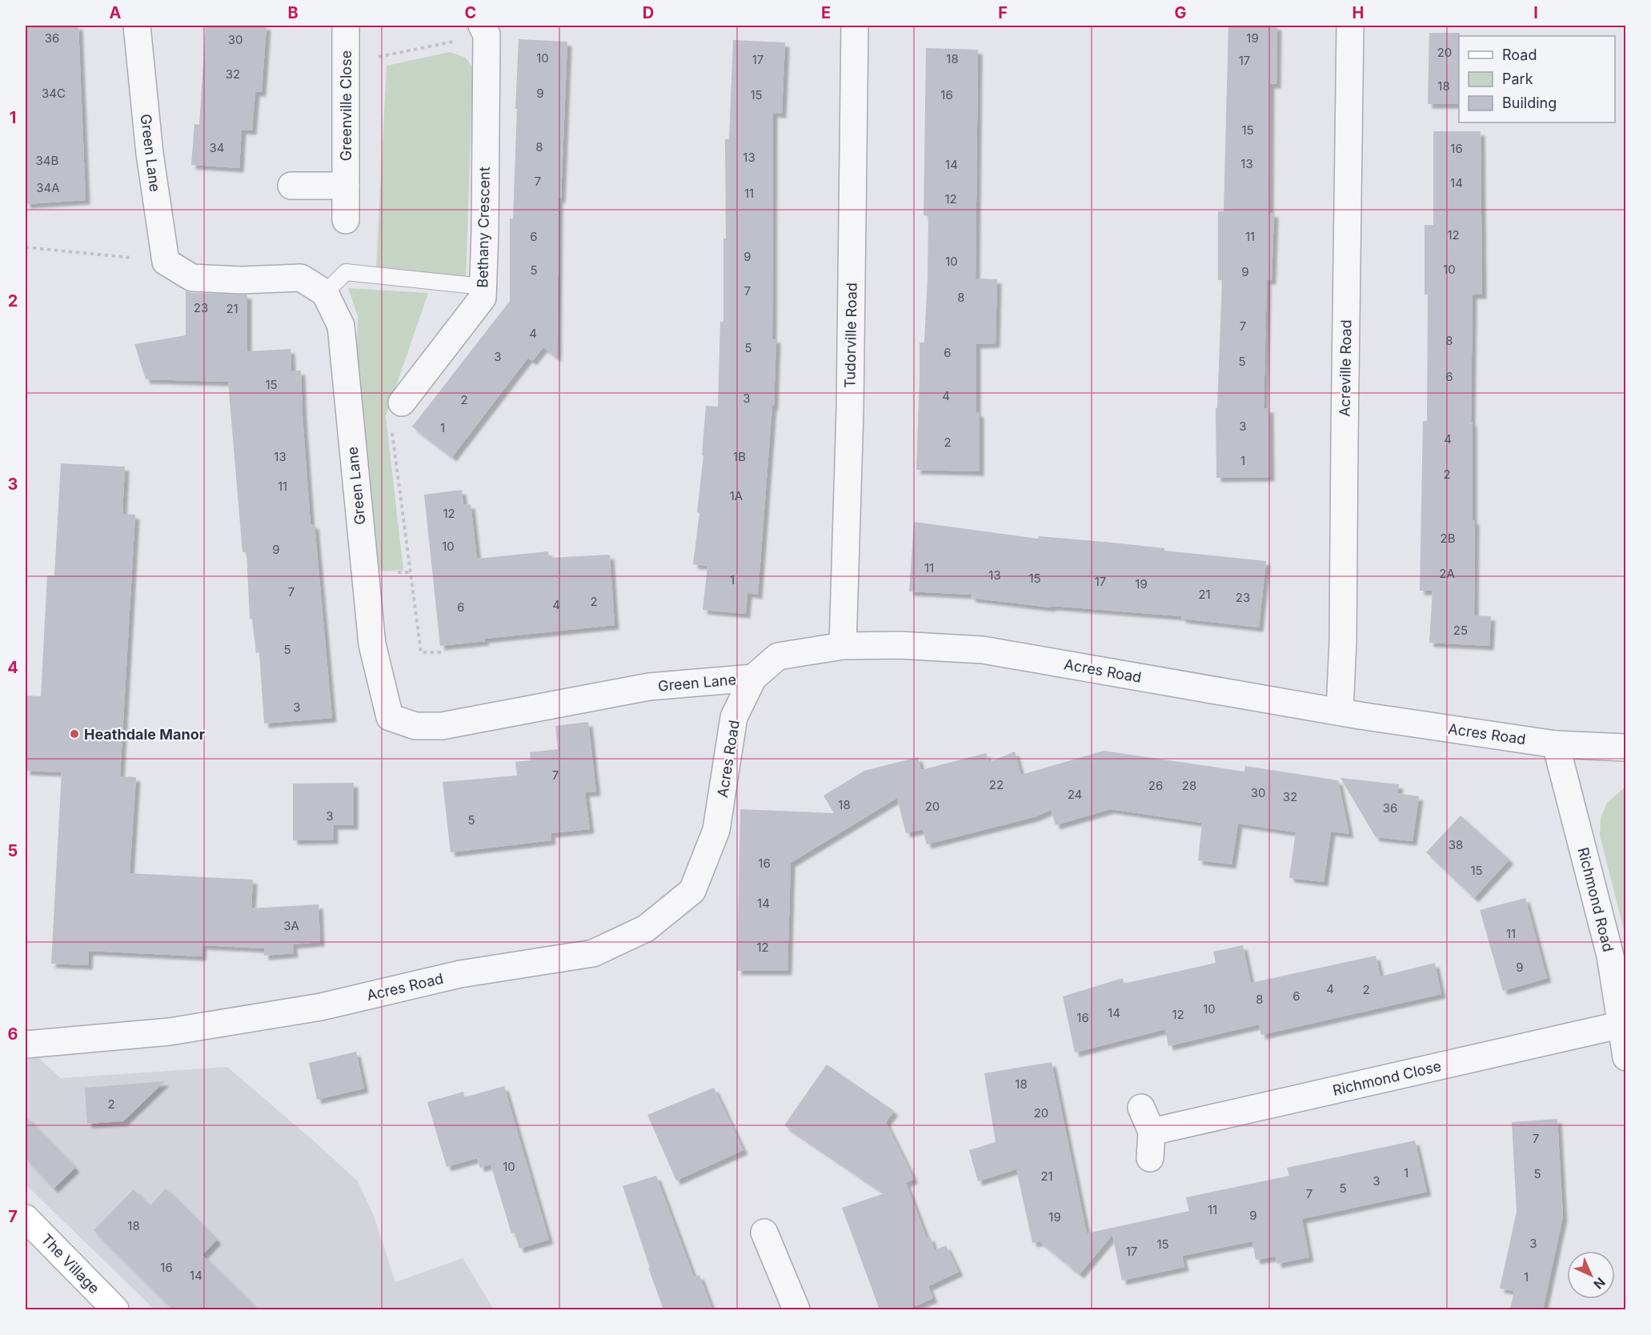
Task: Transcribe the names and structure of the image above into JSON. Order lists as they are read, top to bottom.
{
  "streets": {
    "main road": ["The Village"],
    "street": [
      "Greenville Close",
      "Green Lane",
      "Bethany Crescent",
      "Tudorville Road",
      "Acreville Road",
      "Acres Road",
      "Richmond Road",
      "Richmond Close"
    ]
  },
  "crossings": [
    ["Green Lane", "Acres Road"],
    ["Tudorville Road", "Acres Road"],
    ["Acreville Road", "Acres Road"],
    ["Acres Road", "Richmond Road"],
    ["Richmond Road", "Richmond Close"]
  ],
  "places": ["Heathdale Manor"],
  "house_numbers": [
    "36",
    "19",
    "30",
    "20",
    "10",
    "18",
    "17",
    "17",
    "32",
    "18",
    "34C",
    "9",
    "15",
    "16",
    "15",
    "8",
    "34",
    "16",
    "13",
    "34B",
    "13",
    "14",
    "7",
    "14",
    "34A",
    "11",
    "12",
    "12",
    "6",
    "11",
    "9",
    "10",
    "10",
    "5",
    "9",
    "7",
    "8",
    "23",
    "21",
    "7",
    "4",
    "8",
    "5",
    "6",
    "3",
    "5",
    "6",
    "15",
    "4",
    "3",
    "2",
    "3",
    "1",
    "4",
    "2",
    "13",
    "1B",
    "1",
    "2",
    "11",
    "1A",
    "12",
    "2B",
    "10",
    "9",
    "11",
    "2A",
    "13",
    "15",
    "1",
    "17",
    "19",
    "7",
    "21",
    "23",
    "2",
    "4",
    "6",
    "25",
    "5",
    "3",
    "7",
    "22",
    "26",
    "28",
    "30",
    "24",
    "32",
    "18",
    "20",
    "36",
    "3",
    "5",
    "38",
    "16",
    "15",
    "14",
    "3A",
    "11",
    "12",
    "9",
    "4",
    "2",
    "6",
    "8",
    "10",
    "14",
    "12",
    "16",
    "18",
    "2",
    "20",
    "7",
    "10",
    "1",
    "5",
    "21",
    "3",
    "5",
    "7",
    "11",
    "9",
    "19",
    "18",
    "3",
    "15",
    "17",
    "16",
    "14",
    "1"
  ],
  "legend": ["Road", "Park", "Building"],
  "north": "bottom right",
  "grid": {
    "columns": [
      "A",
      "B",
      "C",
      "D",
      "E",
      "F",
      "G",
      "H",
      "I"
    ],
    "rows": [
      "1",
      "2",
      "3",
      "4",
      "5",
      "6",
      "7"
    ]
  }
}
